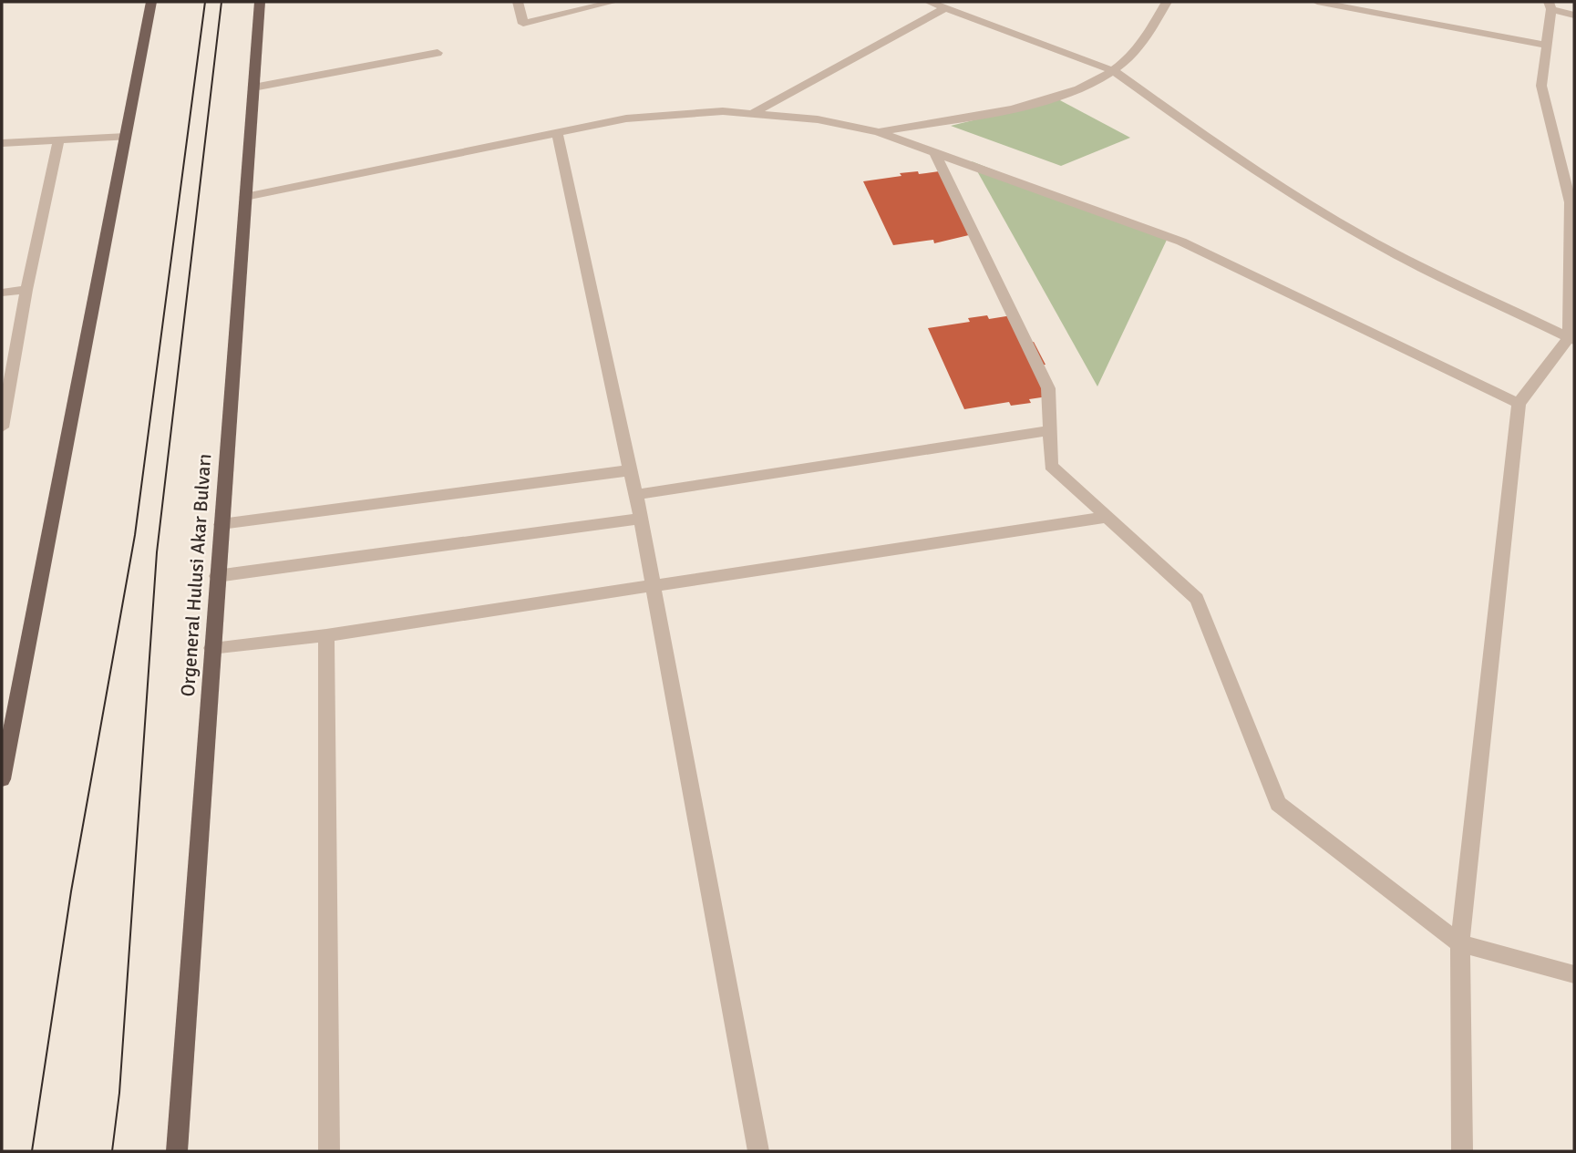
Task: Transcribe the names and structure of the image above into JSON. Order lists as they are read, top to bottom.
{
  "streets": {
    "main road": ["Orgeneral Hulusi Akar Bulvarı"]
  }
}
